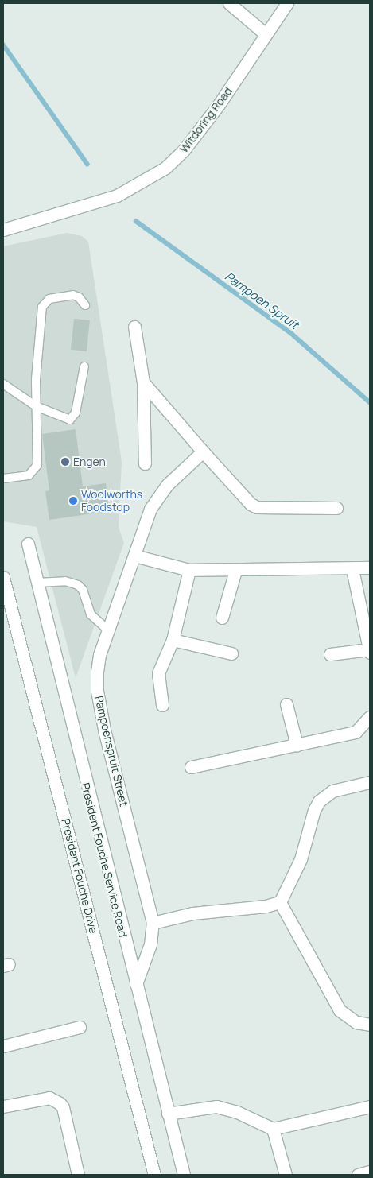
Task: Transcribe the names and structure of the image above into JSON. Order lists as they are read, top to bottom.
{
  "streets": {
    "street": [
      "Witdoring Road",
      "Pampoenspruit Street",
      "President Fouche Service Road",
      "President Fouche Drive"
    ]
  },
  "crossings": [
    ["Pampoenspruit Street", "President Fouche Service Road"]
  ],
  "water": ["Pampoen Spruit"],
  "places": ["Engen", "Woolworths Foodstop"]
}
